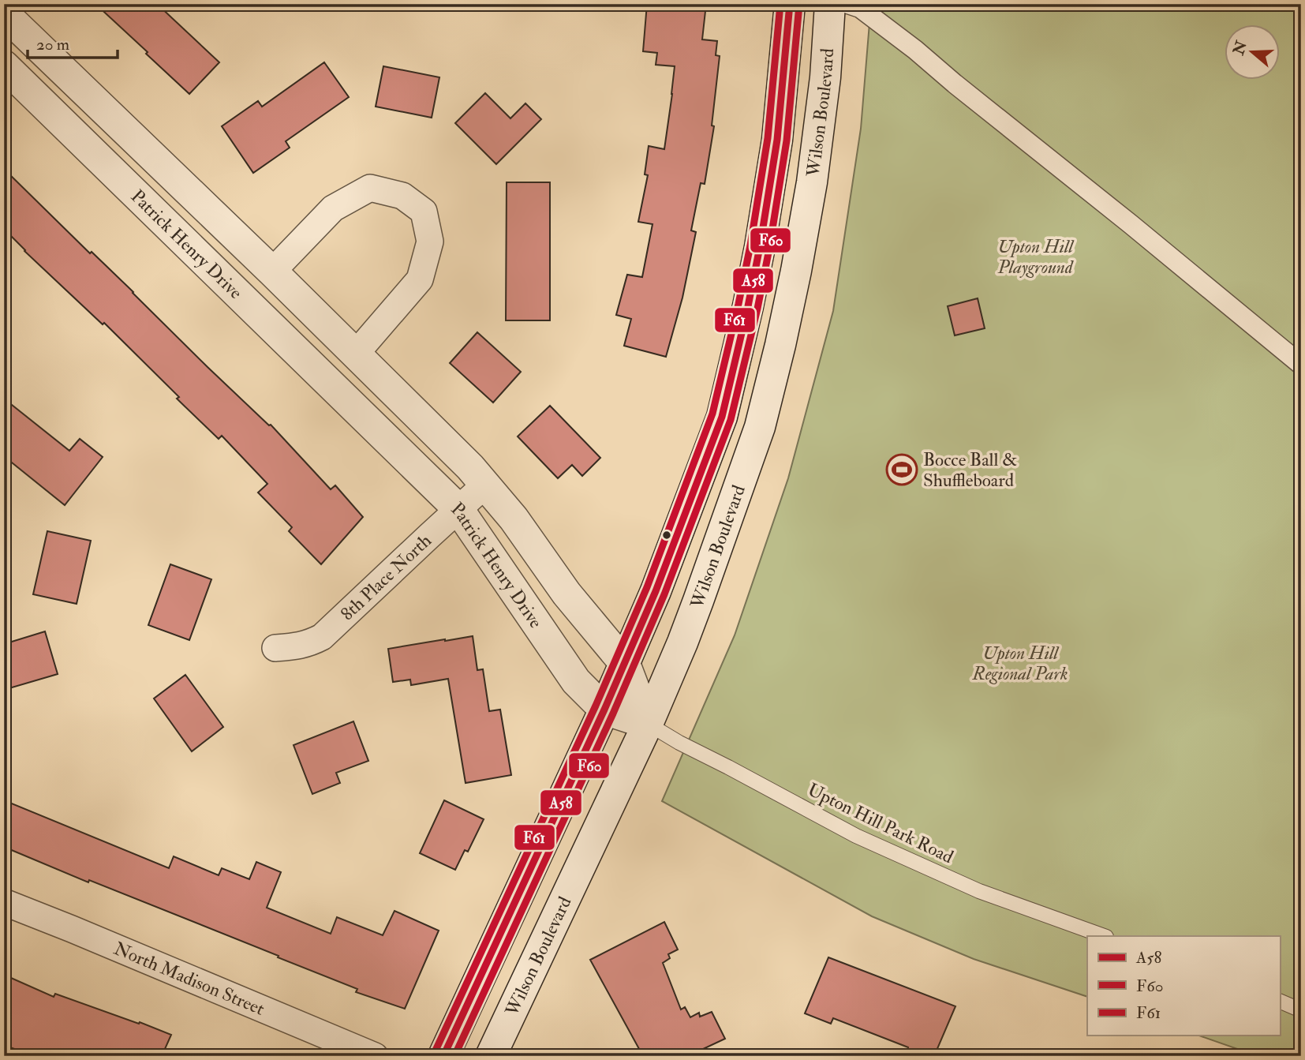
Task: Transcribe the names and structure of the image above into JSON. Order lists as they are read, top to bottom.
{
  "streets": {
    "main road": ["Wilson Boulevard", "Patrick Henry Drive"],
    "street": ["8th Place North", "North Madison Street"],
    "lane": ["Upton Hill Park Road"]
  },
  "crossings": [
    ["Wilson Boulevard", "Patrick Henry Drive"],
    ["Wilson Boulevard", "Upton Hill Park Road"],
    ["Patrick Henry Drive", "8th Place North"],
    ["Patrick Henry Drive", "Upton Hill Park Road"]
  ],
  "parks": ["Upton Hill Playground", "Upton Hill Regional Park"],
  "places": {
    "sports": ["Bocce Ball & Shuffleboard"]
  },
  "lines": ["transit line A58", "transit line F61", "transit line F60"],
  "legend": ["A58", "F60", "F61"],
  "scale_bar": "20 m",
  "north": "left"
}
